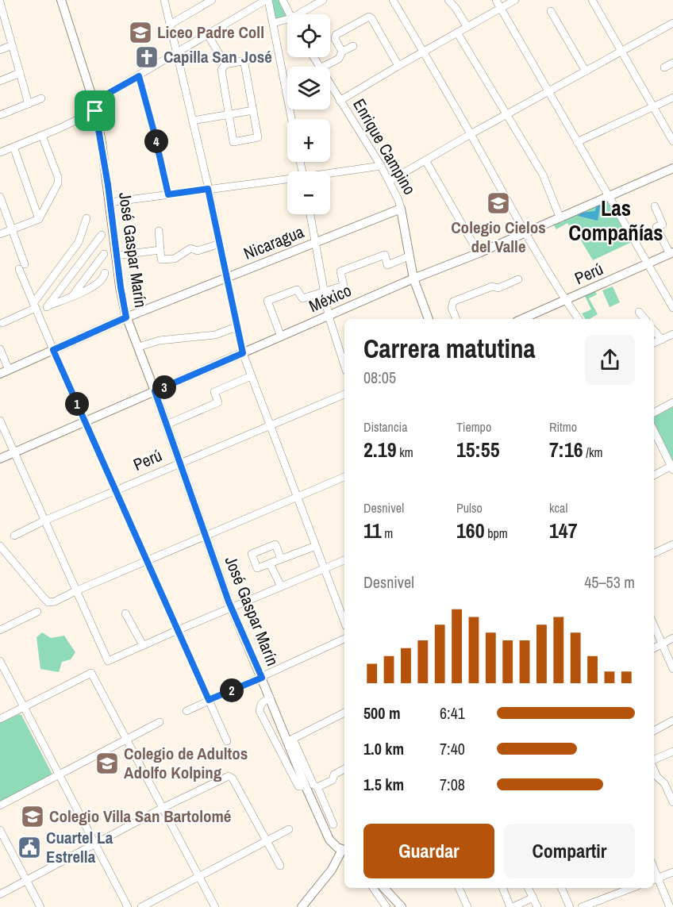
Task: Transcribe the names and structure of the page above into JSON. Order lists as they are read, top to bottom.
{
  "streets": {
    "main road": [
      "Enrique Campino",
      "Nicaragua",
      "José Gaspar Marín",
      "Perú",
      "México"
    ]
  },
  "crossings": [
    ["Enrique Campino", "Nicaragua"],
    ["Enrique Campino", "México"],
    ["Nicaragua", "José Gaspar Marín"],
    ["José Gaspar Marín", "Perú"],
    ["José Gaspar Marín", "México"]
  ],
  "districts": ["Las Compañías"],
  "places": {
    "school or university": [
      "Liceo Padre Coll",
      "Colegio Cielos del Valle",
      "Colegio de Adultos Adolfo Kolping",
      "Colegio Villa San Bartolomé"
    ],
    "church": ["Capilla San José"],
    "public building": ["Cuartel La Estrella"]
  },
  "page": {
    "map_buttons": ["+", "−"],
    "pins": [
      "4",
      "3",
      "1",
      "2"
    ],
    "heading": ["Carrera matutina", "08:05"],
    "stats": [
      ["Distancia", "2.19 km"],
      ["Tiempo", "15:55"],
      ["Ritmo", "7:16 /km"],
      ["Desnivel", "11 m"],
      ["Pulso", "160 bpm"],
      ["kcal", "147"]
    ],
    "chart": ["Desnivel", "45–53 m"],
    "list": [
      {
        "name": "500 m",
        "note": "6:41"
      },
      {
        "name": "1.0 km",
        "note": "7:40"
      },
      {
        "name": "1.5 km",
        "note": "7:08"
      }
    ],
    "buttons": ["Guardar", "Compartir"]
  }
}
